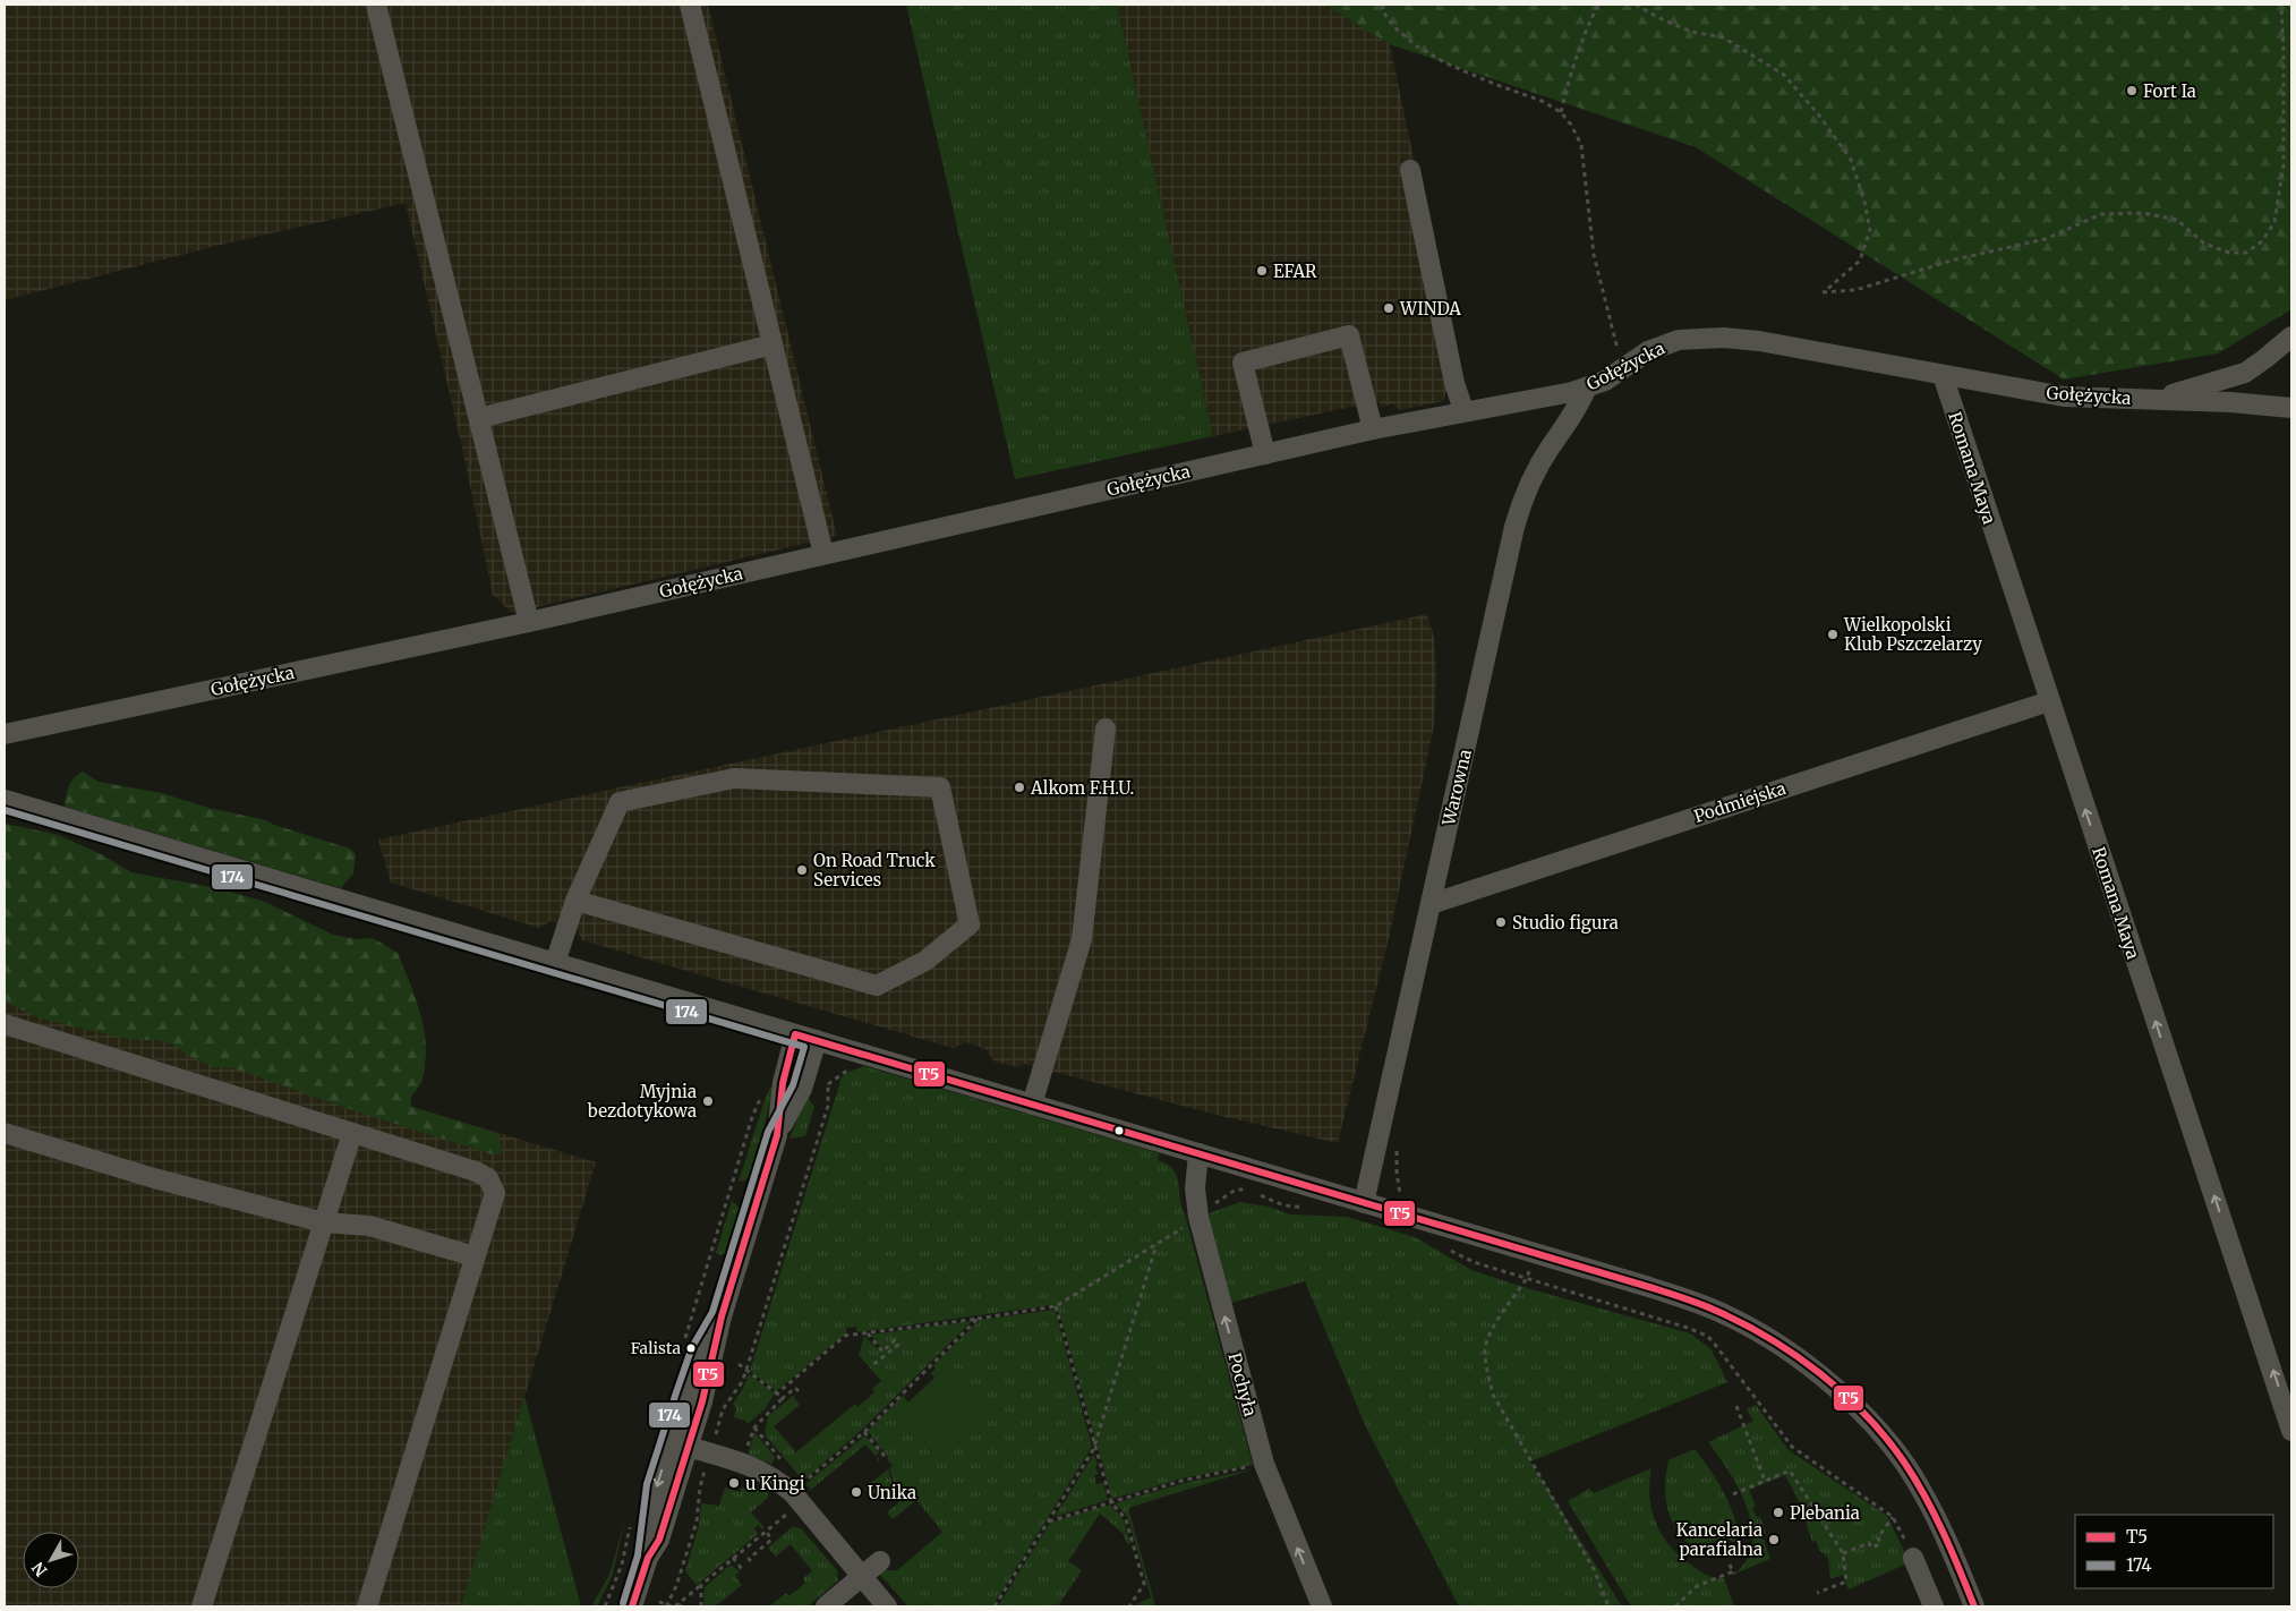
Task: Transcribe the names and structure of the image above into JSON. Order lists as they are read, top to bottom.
{
  "streets": {
    "street": [
      "Gołężycka",
      "Romana Maya",
      "Warowna",
      "Podmiejska",
      "Pochyła"
    ]
  },
  "crossings": [
    ["Gołężycka", "Romana Maya"],
    ["Gołężycka", "Warowna"],
    ["Romana Maya", "Podmiejska"],
    ["Warowna", "Podmiejska"]
  ],
  "one_way": ["Romana Maya", "Pochyła"],
  "places": [
    "Fort Ia",
    "EFAR",
    "WINDA",
    "Wielkopolski Klub Pszczelarzy",
    "Alkom F.H.U.",
    "On Road Truck Services",
    "Studio figura",
    "Myjnia bezdotykowa",
    "Falista",
    "u Kingi",
    "Unika",
    "Plebania",
    "Kancelaria parafialna"
  ],
  "lines": ["transit line 174", "transit line T5"],
  "legend": ["T5", "174"],
  "north": "bottom left"
}
